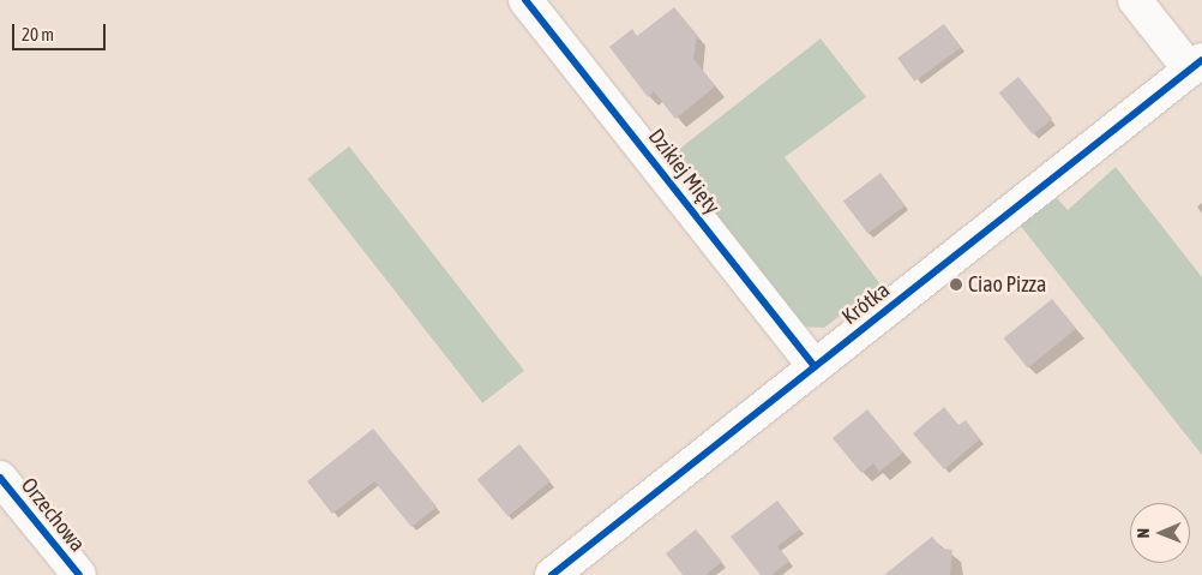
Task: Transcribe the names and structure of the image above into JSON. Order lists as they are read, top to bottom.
{
  "streets": {
    "street": ["Dzikiej Mięty", "Krótka", "Orzechowa"]
  },
  "crossings": [
    ["Dzikiej Mięty", "Krótka"]
  ],
  "places": ["Ciao Pizza"],
  "scale_bar": "20 m",
  "north": "left"
}
